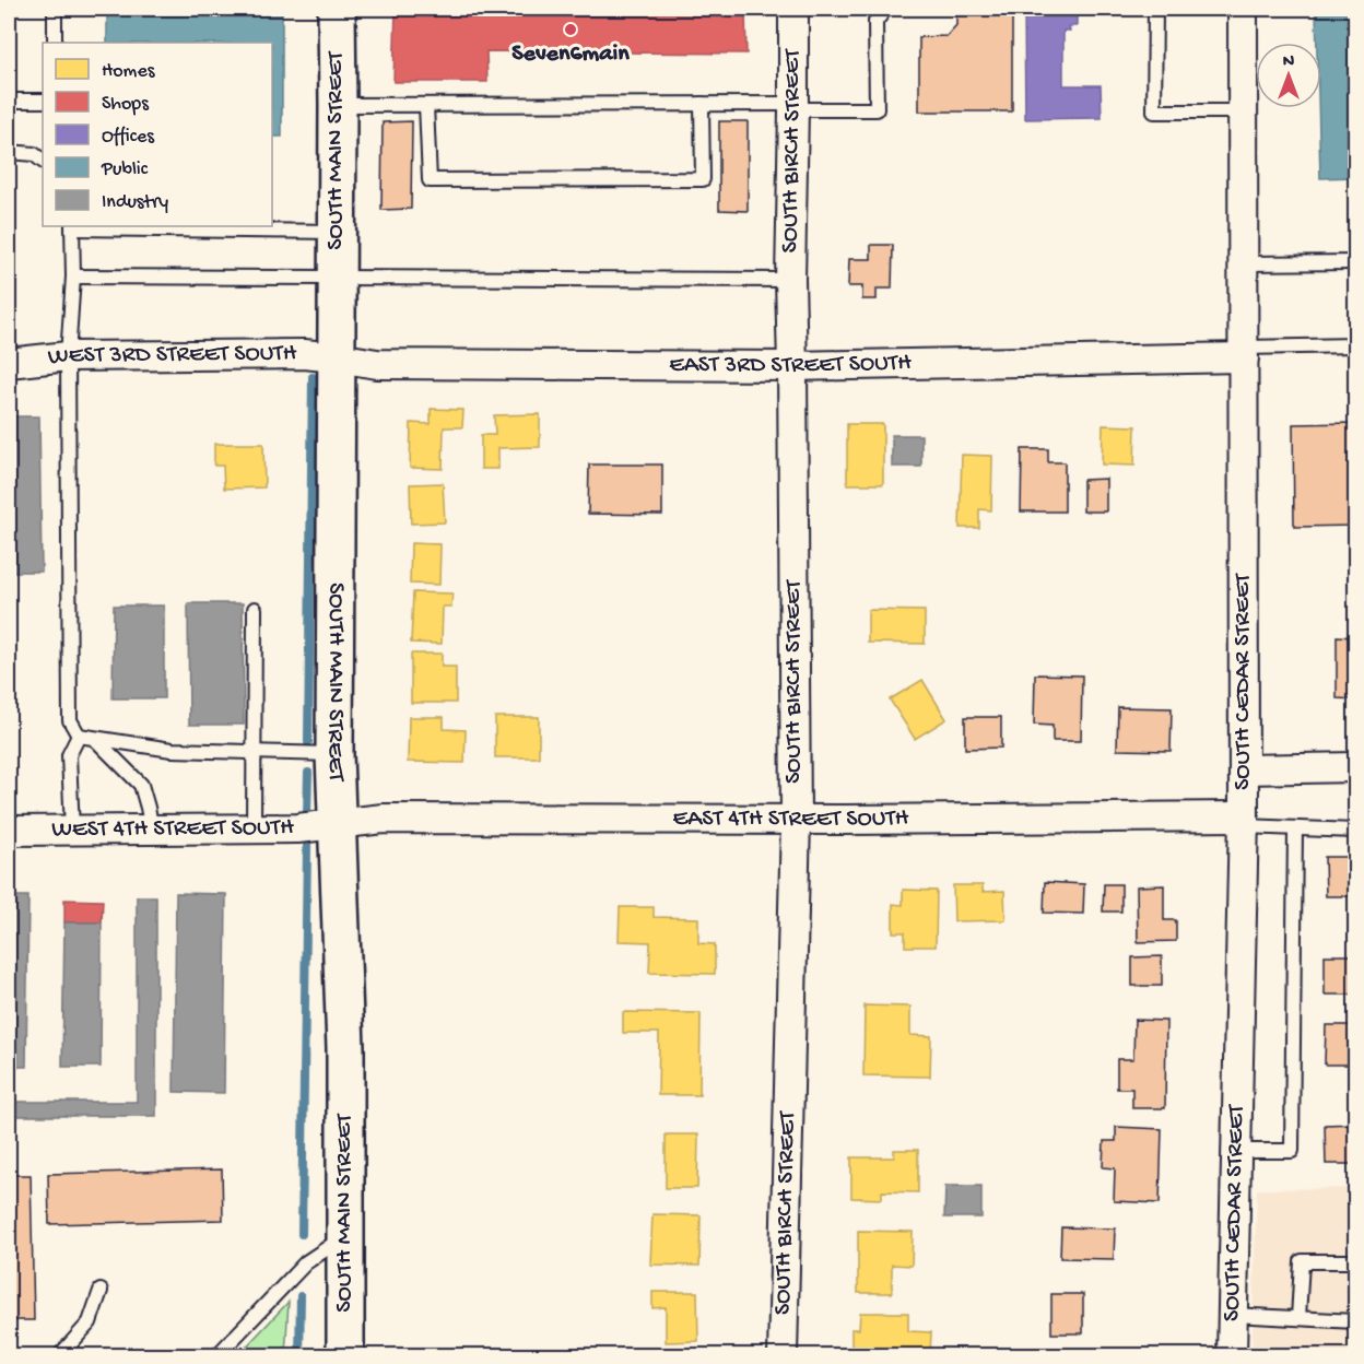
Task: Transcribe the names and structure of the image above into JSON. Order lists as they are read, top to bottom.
{
  "streets": {
    "street": [
      "SOUTH MAIN STREET",
      "SOUTH BIRCH STREET",
      "WEST 3RD STREET SOUTH",
      "EAST 3RD STREET SOUTH",
      "SOUTH CEDAR STREET",
      "EAST 4TH STREET SOUTH",
      "WEST 4TH STREET SOUTH"
    ]
  },
  "crossings": [
    ["SOUTH MAIN STREET", "WEST 3RD STREET SOUTH"],
    ["SOUTH MAIN STREET", "EAST 3RD STREET SOUTH"],
    ["SOUTH MAIN STREET", "EAST 4TH STREET SOUTH"],
    ["SOUTH MAIN STREET", "WEST 4TH STREET SOUTH"],
    ["SOUTH BIRCH STREET", "EAST 3RD STREET SOUTH"],
    ["SOUTH BIRCH STREET", "EAST 4TH STREET SOUTH"],
    ["WEST 3RD STREET SOUTH", "EAST 3RD STREET SOUTH"],
    ["EAST 3RD STREET SOUTH", "SOUTH CEDAR STREET"],
    ["SOUTH CEDAR STREET", "EAST 4TH STREET SOUTH"],
    ["EAST 4TH STREET SOUTH", "WEST 4TH STREET SOUTH"]
  ],
  "places": ["Seven6main"],
  "legend": [
    "Homes",
    "Shops",
    "Offices",
    "Public",
    "Industry"
  ],
  "north": "top"
}
